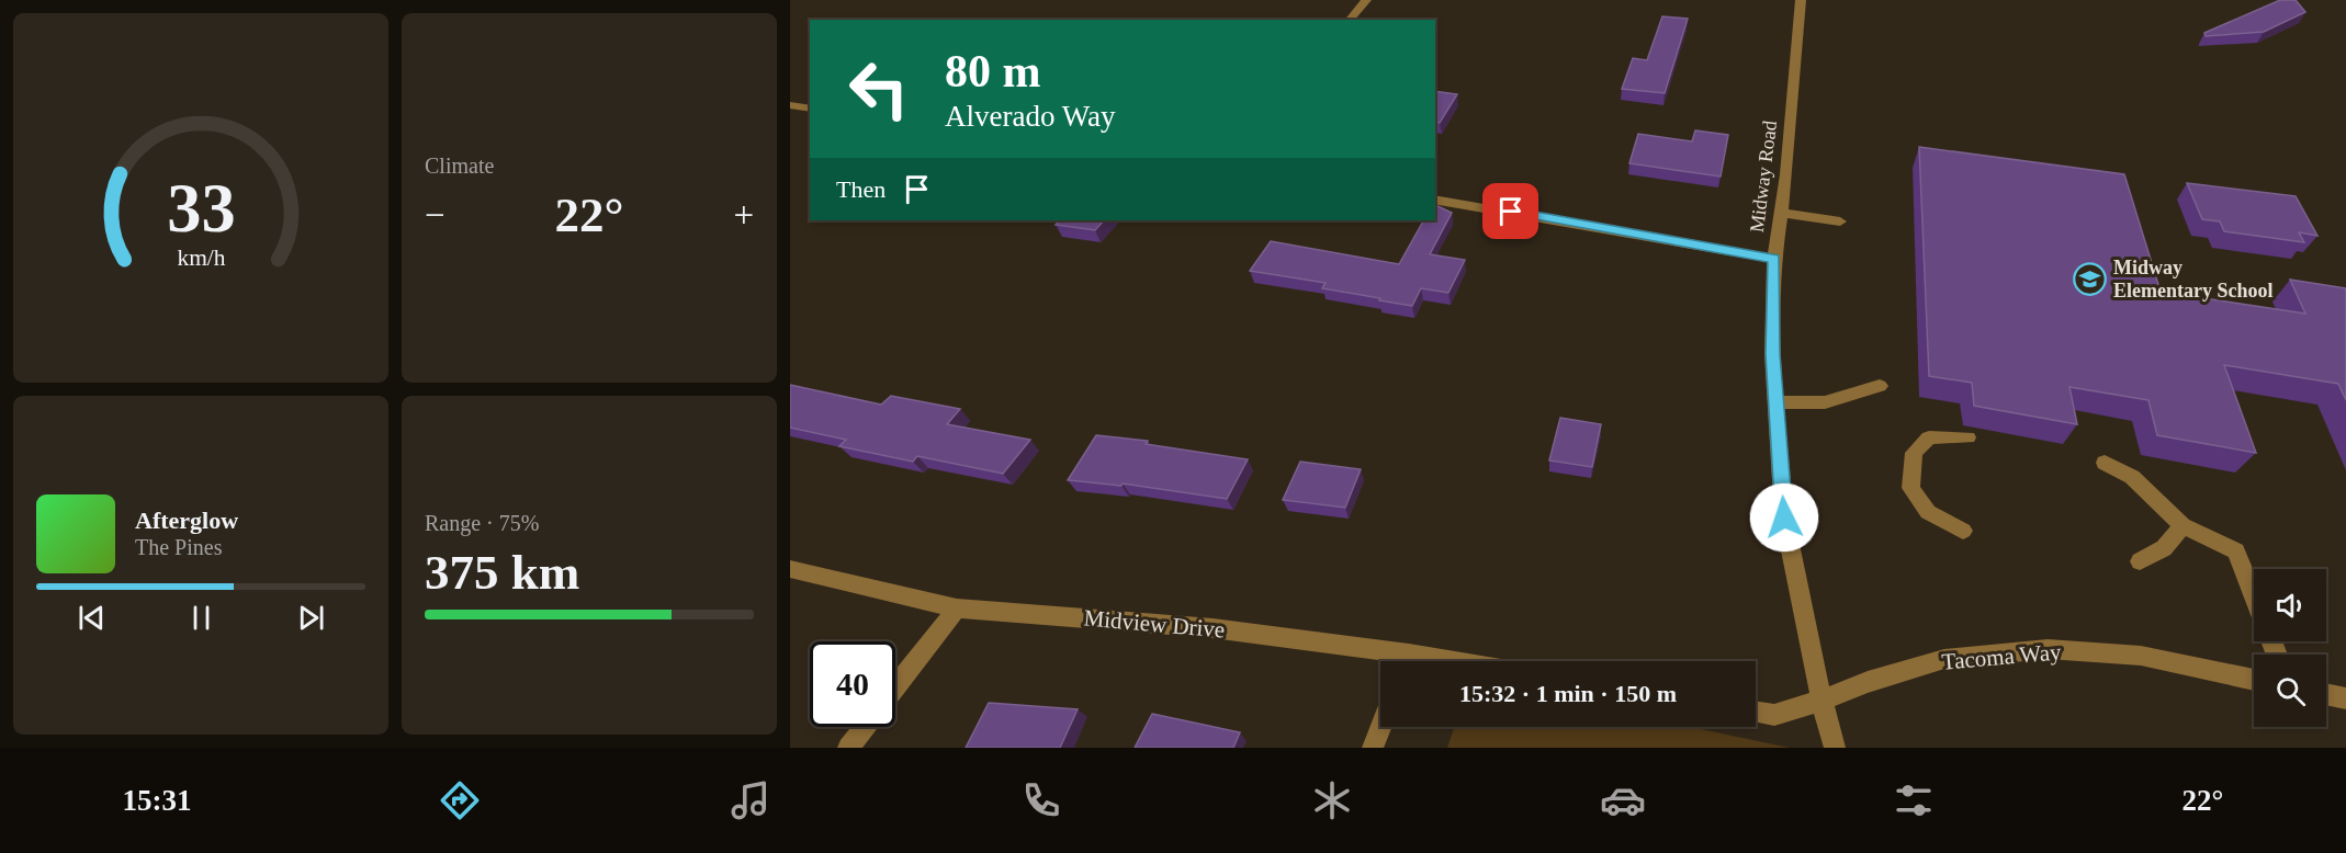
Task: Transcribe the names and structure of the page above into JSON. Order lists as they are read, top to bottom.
{
  "streets": {
    "street": ["Midway Road", "Midview Drive", "Tacoma Way"]
  },
  "crossings": [
    ["Midway Road", "Tacoma Way"]
  ],
  "places": {
    "school or university": ["Midway Elementary School"]
  },
  "page": {
    "tile": [
      "Climate",
      ["Range · 75%", "375 km"]
    ],
    "turn": ["80 m", "Alverado Way"],
    "then": "Then",
    "heat": ["−", "22°", "+"],
    "song": ["Afterglow", "The Pines"],
    "limit": "40",
    "trip": "15:32 · 1 min · 150 m",
    "tabs": ["15:31", "22°"],
    "gauge": ["33", "km/h"]
  }
}
